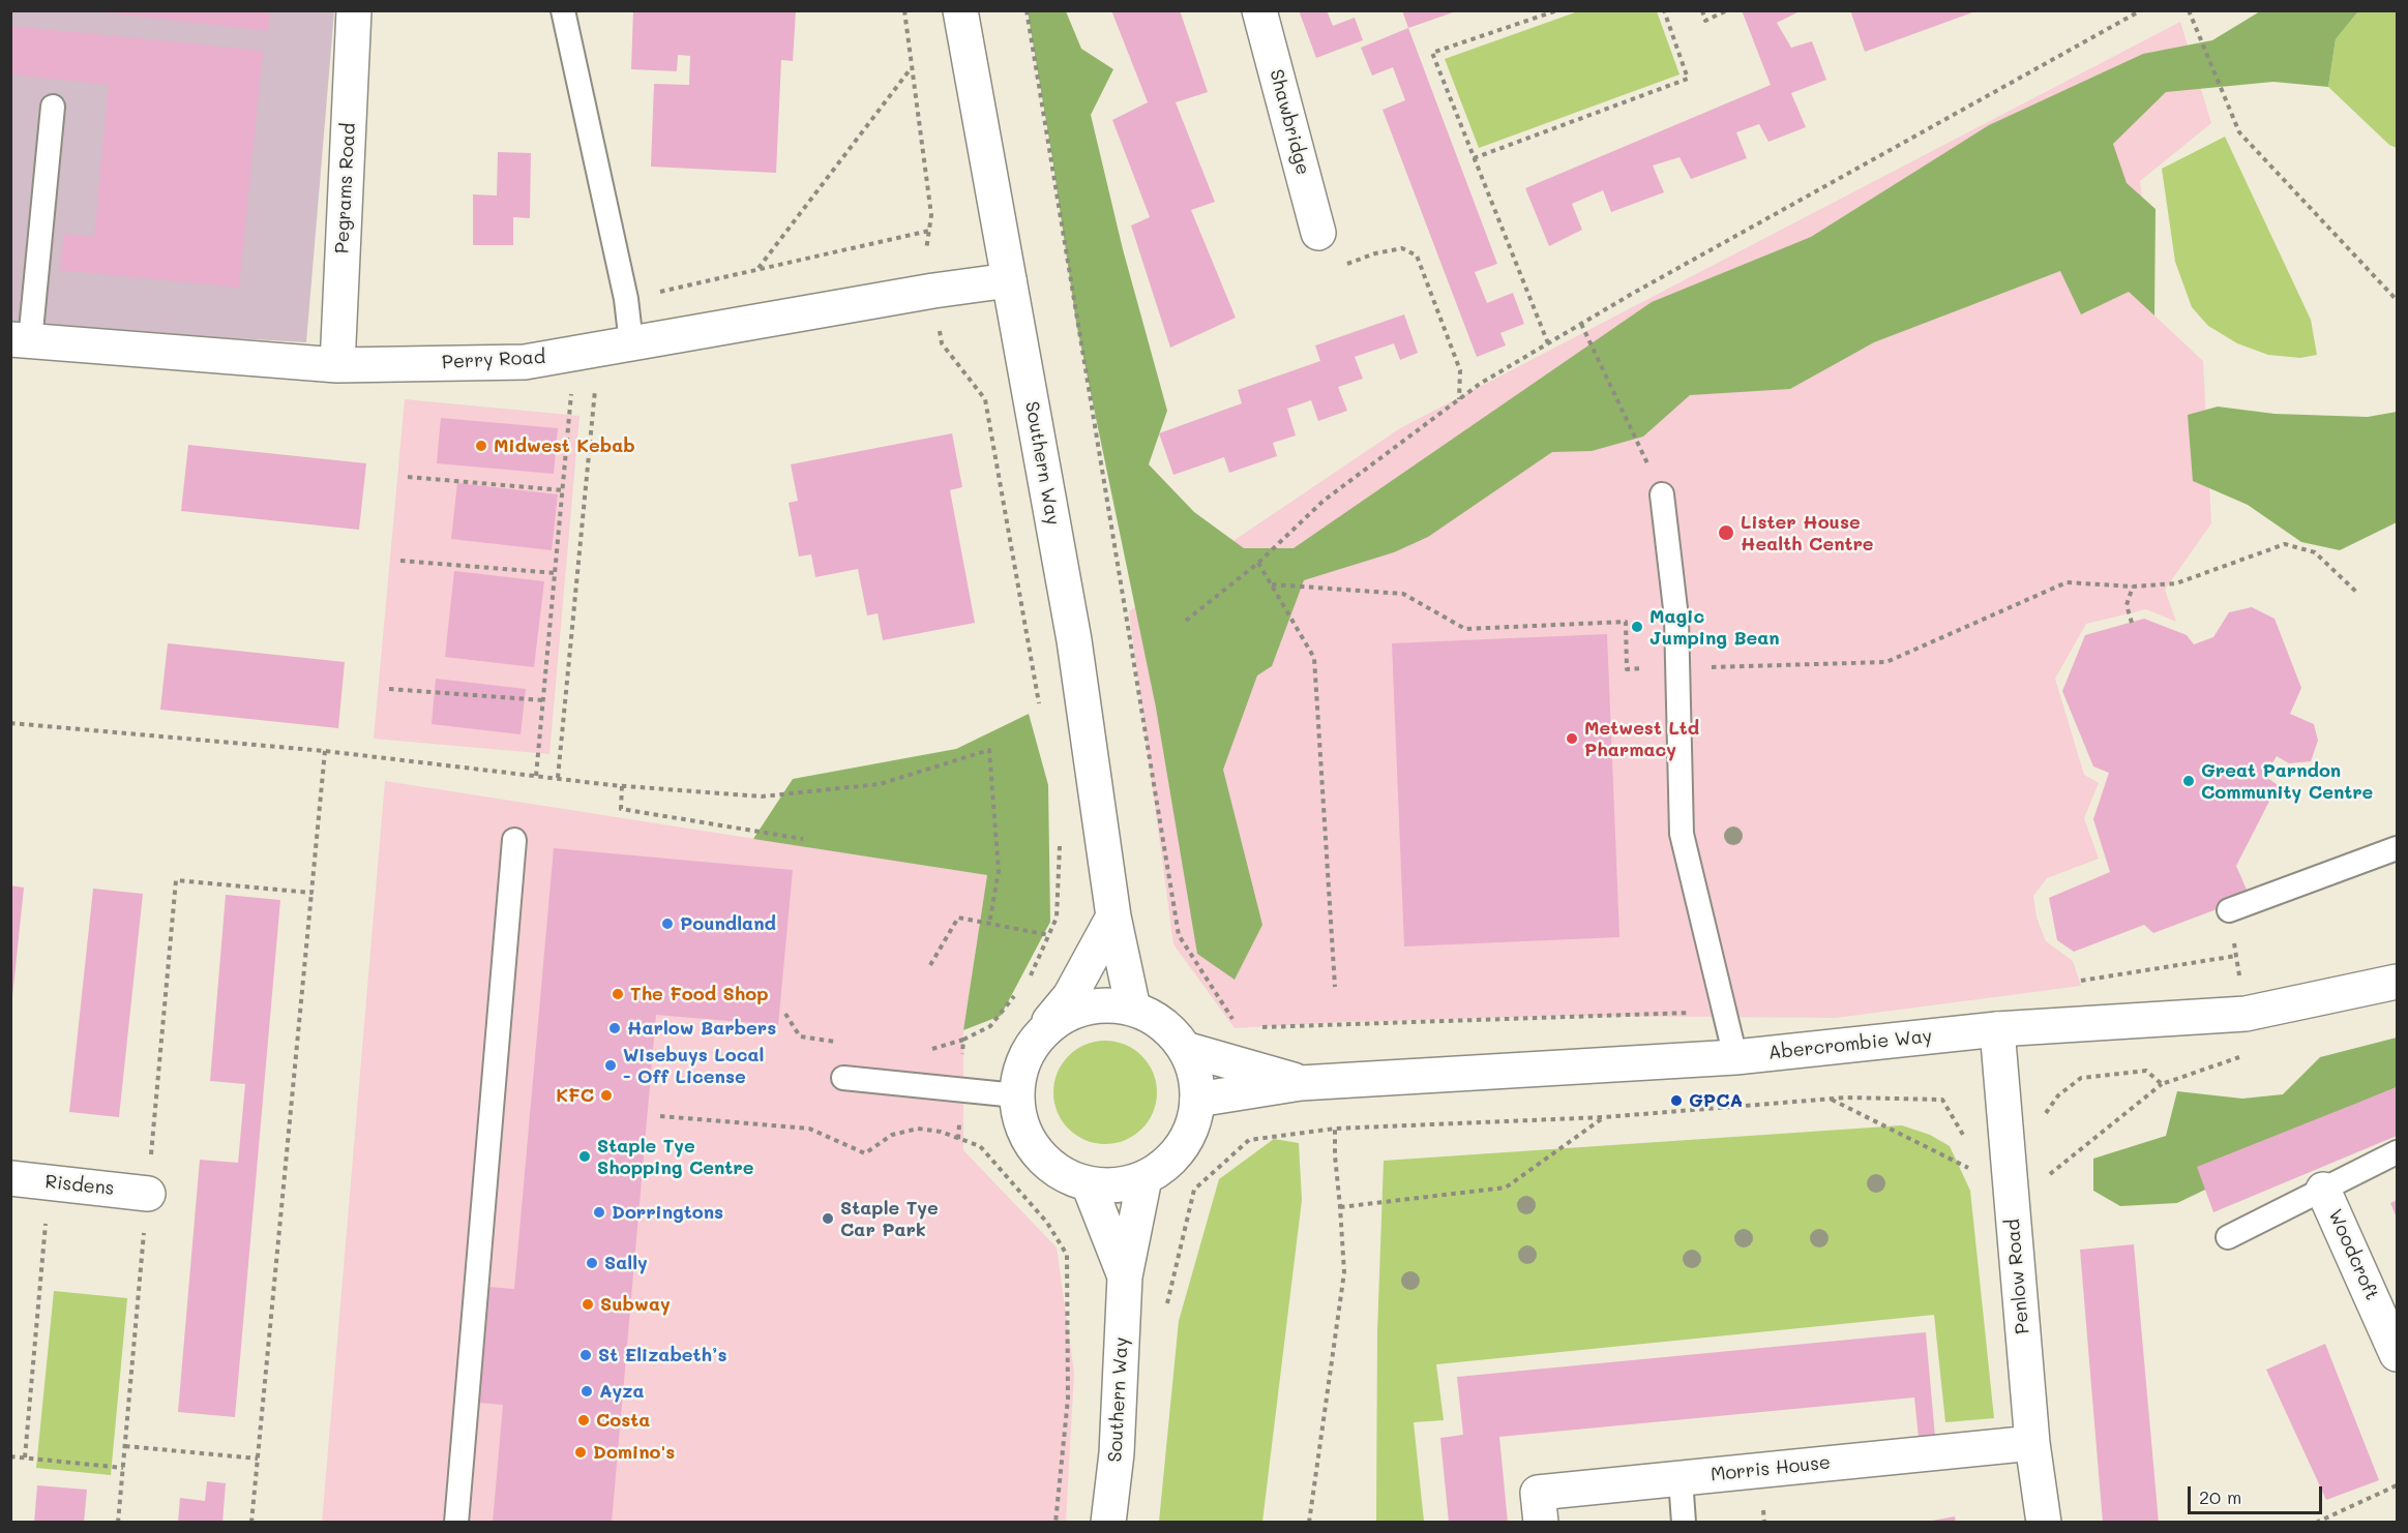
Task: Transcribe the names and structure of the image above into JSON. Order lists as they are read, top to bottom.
{
  "streets": {
    "street": [
      "Shawbridge",
      "Pegrams Road",
      "Perry Road",
      "Southern Way",
      "Abercrombie Way",
      "Risdens",
      "Woodcroft",
      "Penlow Road",
      "Morris House"
    ]
  },
  "crossings": [
    ["Pegrams Road", "Perry Road"],
    ["Perry Road", "Southern Way"],
    ["Southern Way", "Abercrombie Way"],
    ["Abercrombie Way", "Penlow Road"],
    ["Penlow Road", "Morris House"]
  ],
  "places": [
    "Midwest Kebab",
    "Lister House Health Centre",
    "Magic Jumping Bean",
    "Metwest Ltd Pharmacy",
    "Great Parndon Community Centre",
    "Poundland",
    "The Food Shop",
    "Harlow Barbers",
    "Wisebuys Local - Off License",
    "KFC",
    "GPCA",
    "Staple Tye Shopping Centre",
    "Dorringtons",
    "Staple Tye Car Park",
    "Sally",
    "Subway",
    "St Elizabeth’s",
    "Ayza",
    "Costa",
    "Domino's"
  ],
  "scale_bar": "20 m"
}
